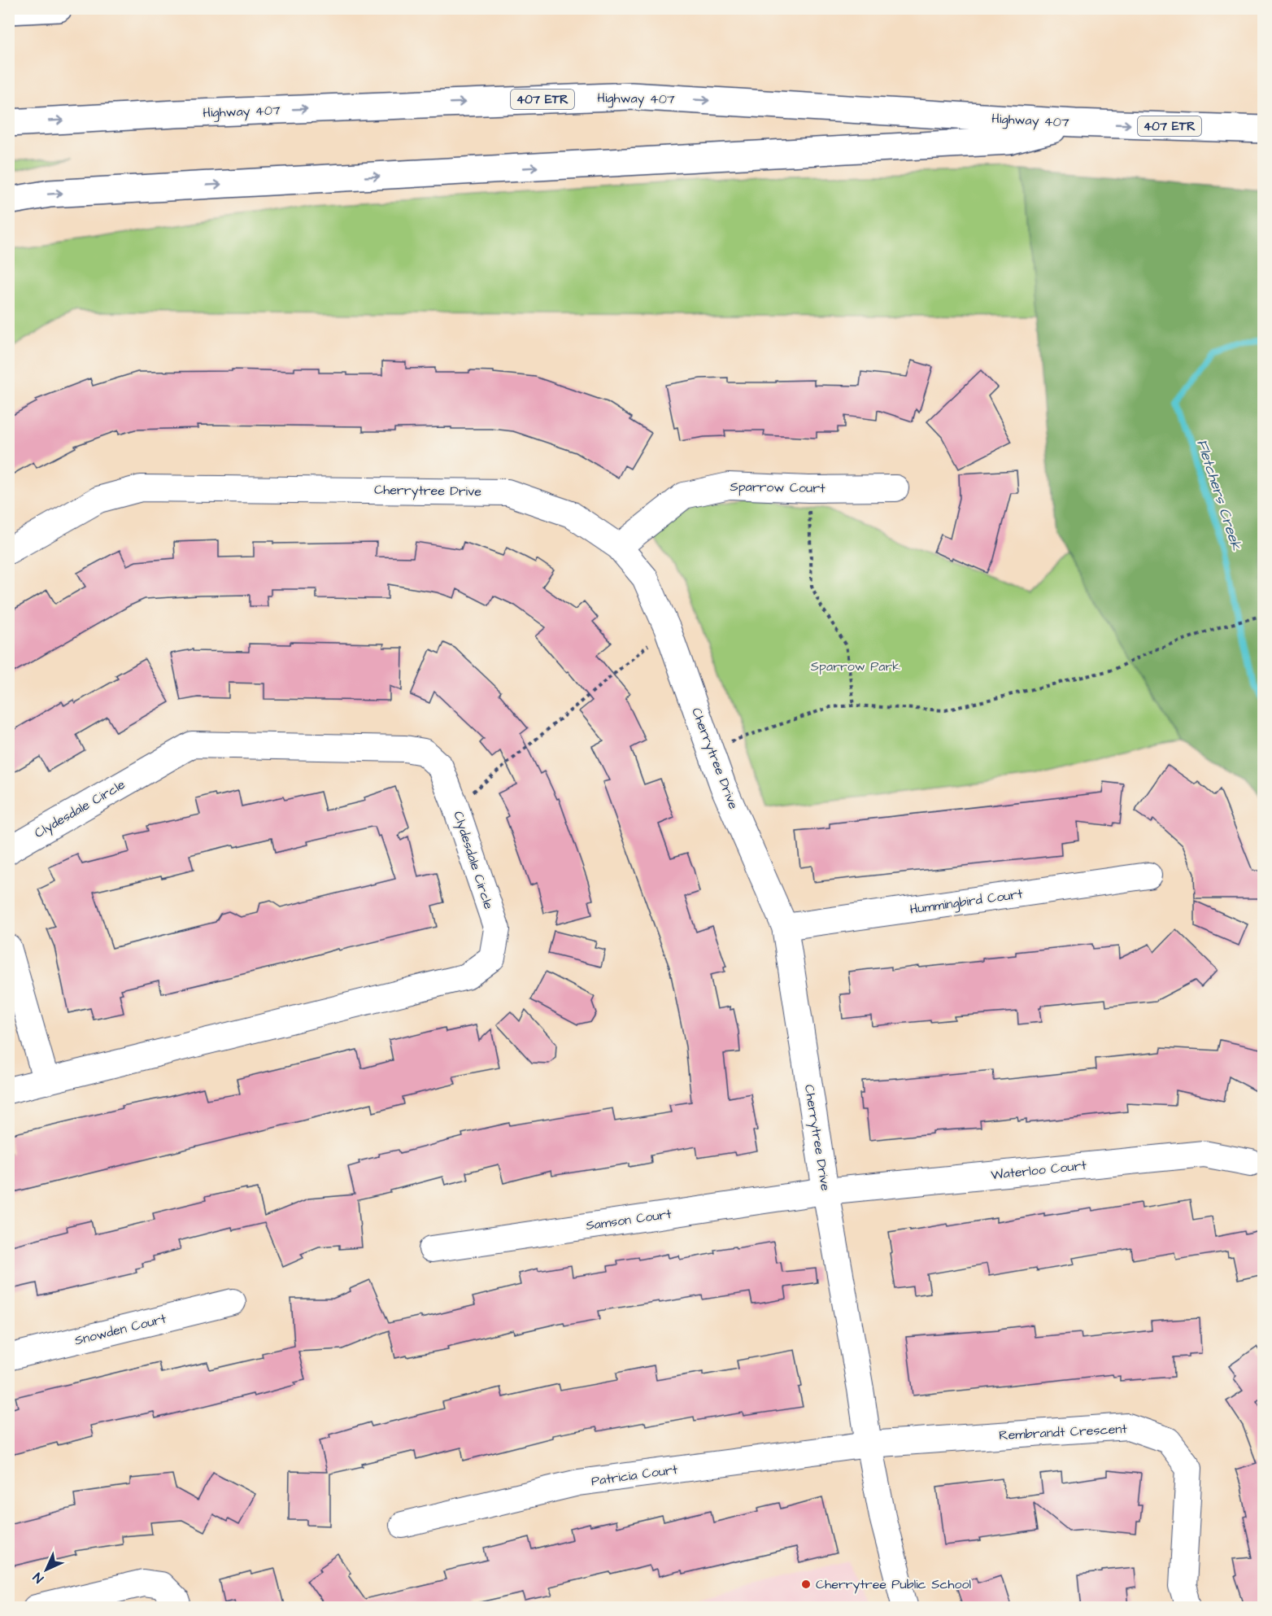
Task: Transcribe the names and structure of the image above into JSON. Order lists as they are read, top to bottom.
{
  "streets": {
    "highway": ["Highway 407", "407 ETR"],
    "street": [
      "Sparrow Court",
      "Cherrytree Drive",
      "Clydesdale Circle",
      "Hummingbird Court",
      "Waterloo Court",
      "Samson Court",
      "Snowden Court",
      "Rembrandt Crescent",
      "Patricia Court"
    ]
  },
  "crossings": [
    ["Sparrow Court", "Cherrytree Drive"],
    ["Cherrytree Drive", "Hummingbird Court"],
    ["Cherrytree Drive", "Waterloo Court"],
    ["Cherrytree Drive", "Samson Court"],
    ["Cherrytree Drive", "Rembrandt Crescent"],
    ["Cherrytree Drive", "Patricia Court"],
    ["Waterloo Court", "Samson Court"],
    ["Rembrandt Crescent", "Patricia Court"]
  ],
  "water": ["Fletchers Creek"],
  "parks": ["Sparrow Park"],
  "places": ["Cherrytree Public School"],
  "north": "bottom left"
}
